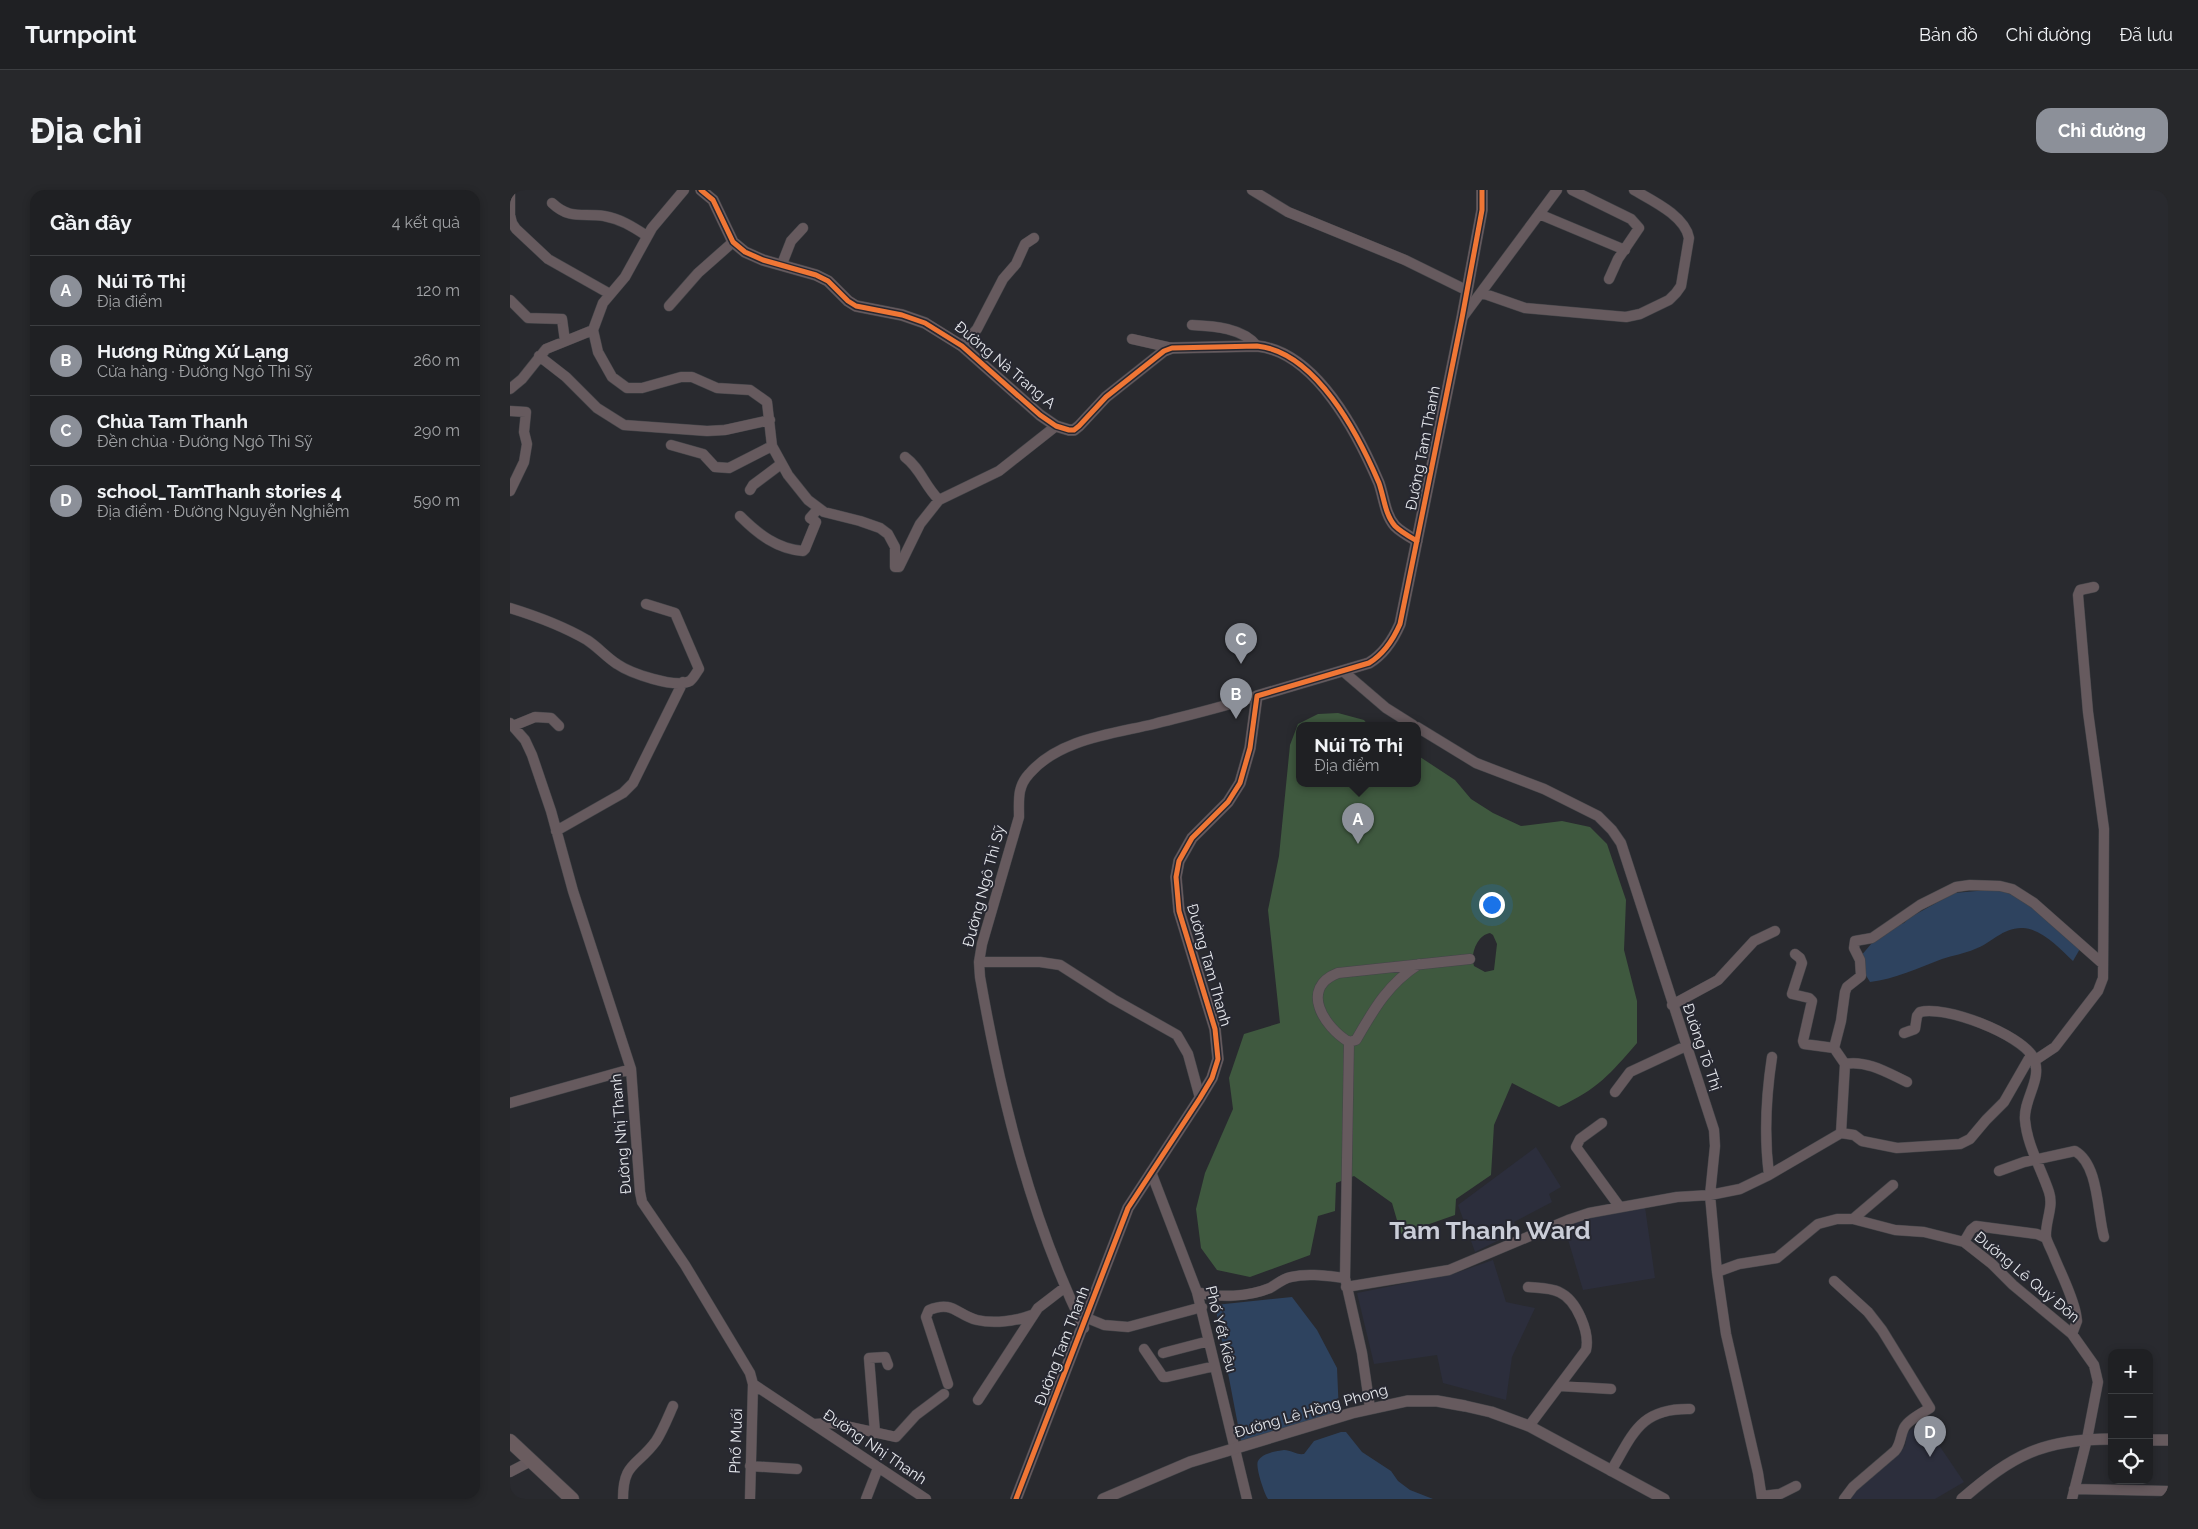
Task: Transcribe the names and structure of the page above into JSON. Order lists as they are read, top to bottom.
{
  "streets": {
    "street": [
      "Đường Nà Trang A",
      "Đường Tam Thanh",
      "Đường Ngô Thì Sỹ",
      "Đường Tô Thị",
      "Đường Nhị Thanh",
      "Đường Lê Quý Đôn",
      "Phố Yết Kiêu",
      "Đường Lê Hồng Phong",
      "Phố Muối"
    ]
  },
  "crossings": [
    ["Đường Tam Thanh", "Đường Ngô Thì Sỹ"],
    ["Đường Tam Thanh", "Phố Yết Kiêu"],
    ["Đường Tô Thị", "Đường Lê Quý Đôn"],
    ["Đường Nhị Thanh", "Phố Muối"],
    ["Phố Yết Kiêu", "Đường Lê Hồng Phong"]
  ],
  "districts": ["Tam Thanh Ward"],
  "page": {
    "header": "Turnpoint",
    "nav": ["Bản đồ", "Chỉ đường", "Đã lưu"],
    "buttons": "Chỉ đường",
    "title": "Địa chỉ",
    "heading": ["Gần đây", "4 kết quả"],
    "list": [
      {
        "mark": "A",
        "name": "Núi Tô Thị",
        "note": "Địa điểm",
        "value": "120 m"
      },
      {
        "mark": "B",
        "name": "Hương Rừng Xứ Lạng",
        "note": "Cửa hàng · Đường Ngô Thì Sỹ",
        "value": "260 m"
      },
      {
        "mark": "C",
        "name": "Chùa Tam Thanh",
        "note": "Đền chùa · Đường Ngô Thì Sỹ",
        "value": "290 m"
      },
      {
        "mark": "D",
        "name": "school_TamThanh stories 4",
        "note": "Địa điểm · Đường Nguyễn Nghiễm",
        "value": "590 m"
      }
    ],
    "pins": [
      "C",
      "B",
      "A",
      "D"
    ],
    "popup": ["Núi Tô Thị", "Địa điểm"],
    "map_buttons": ["+", "−"]
  }
}
